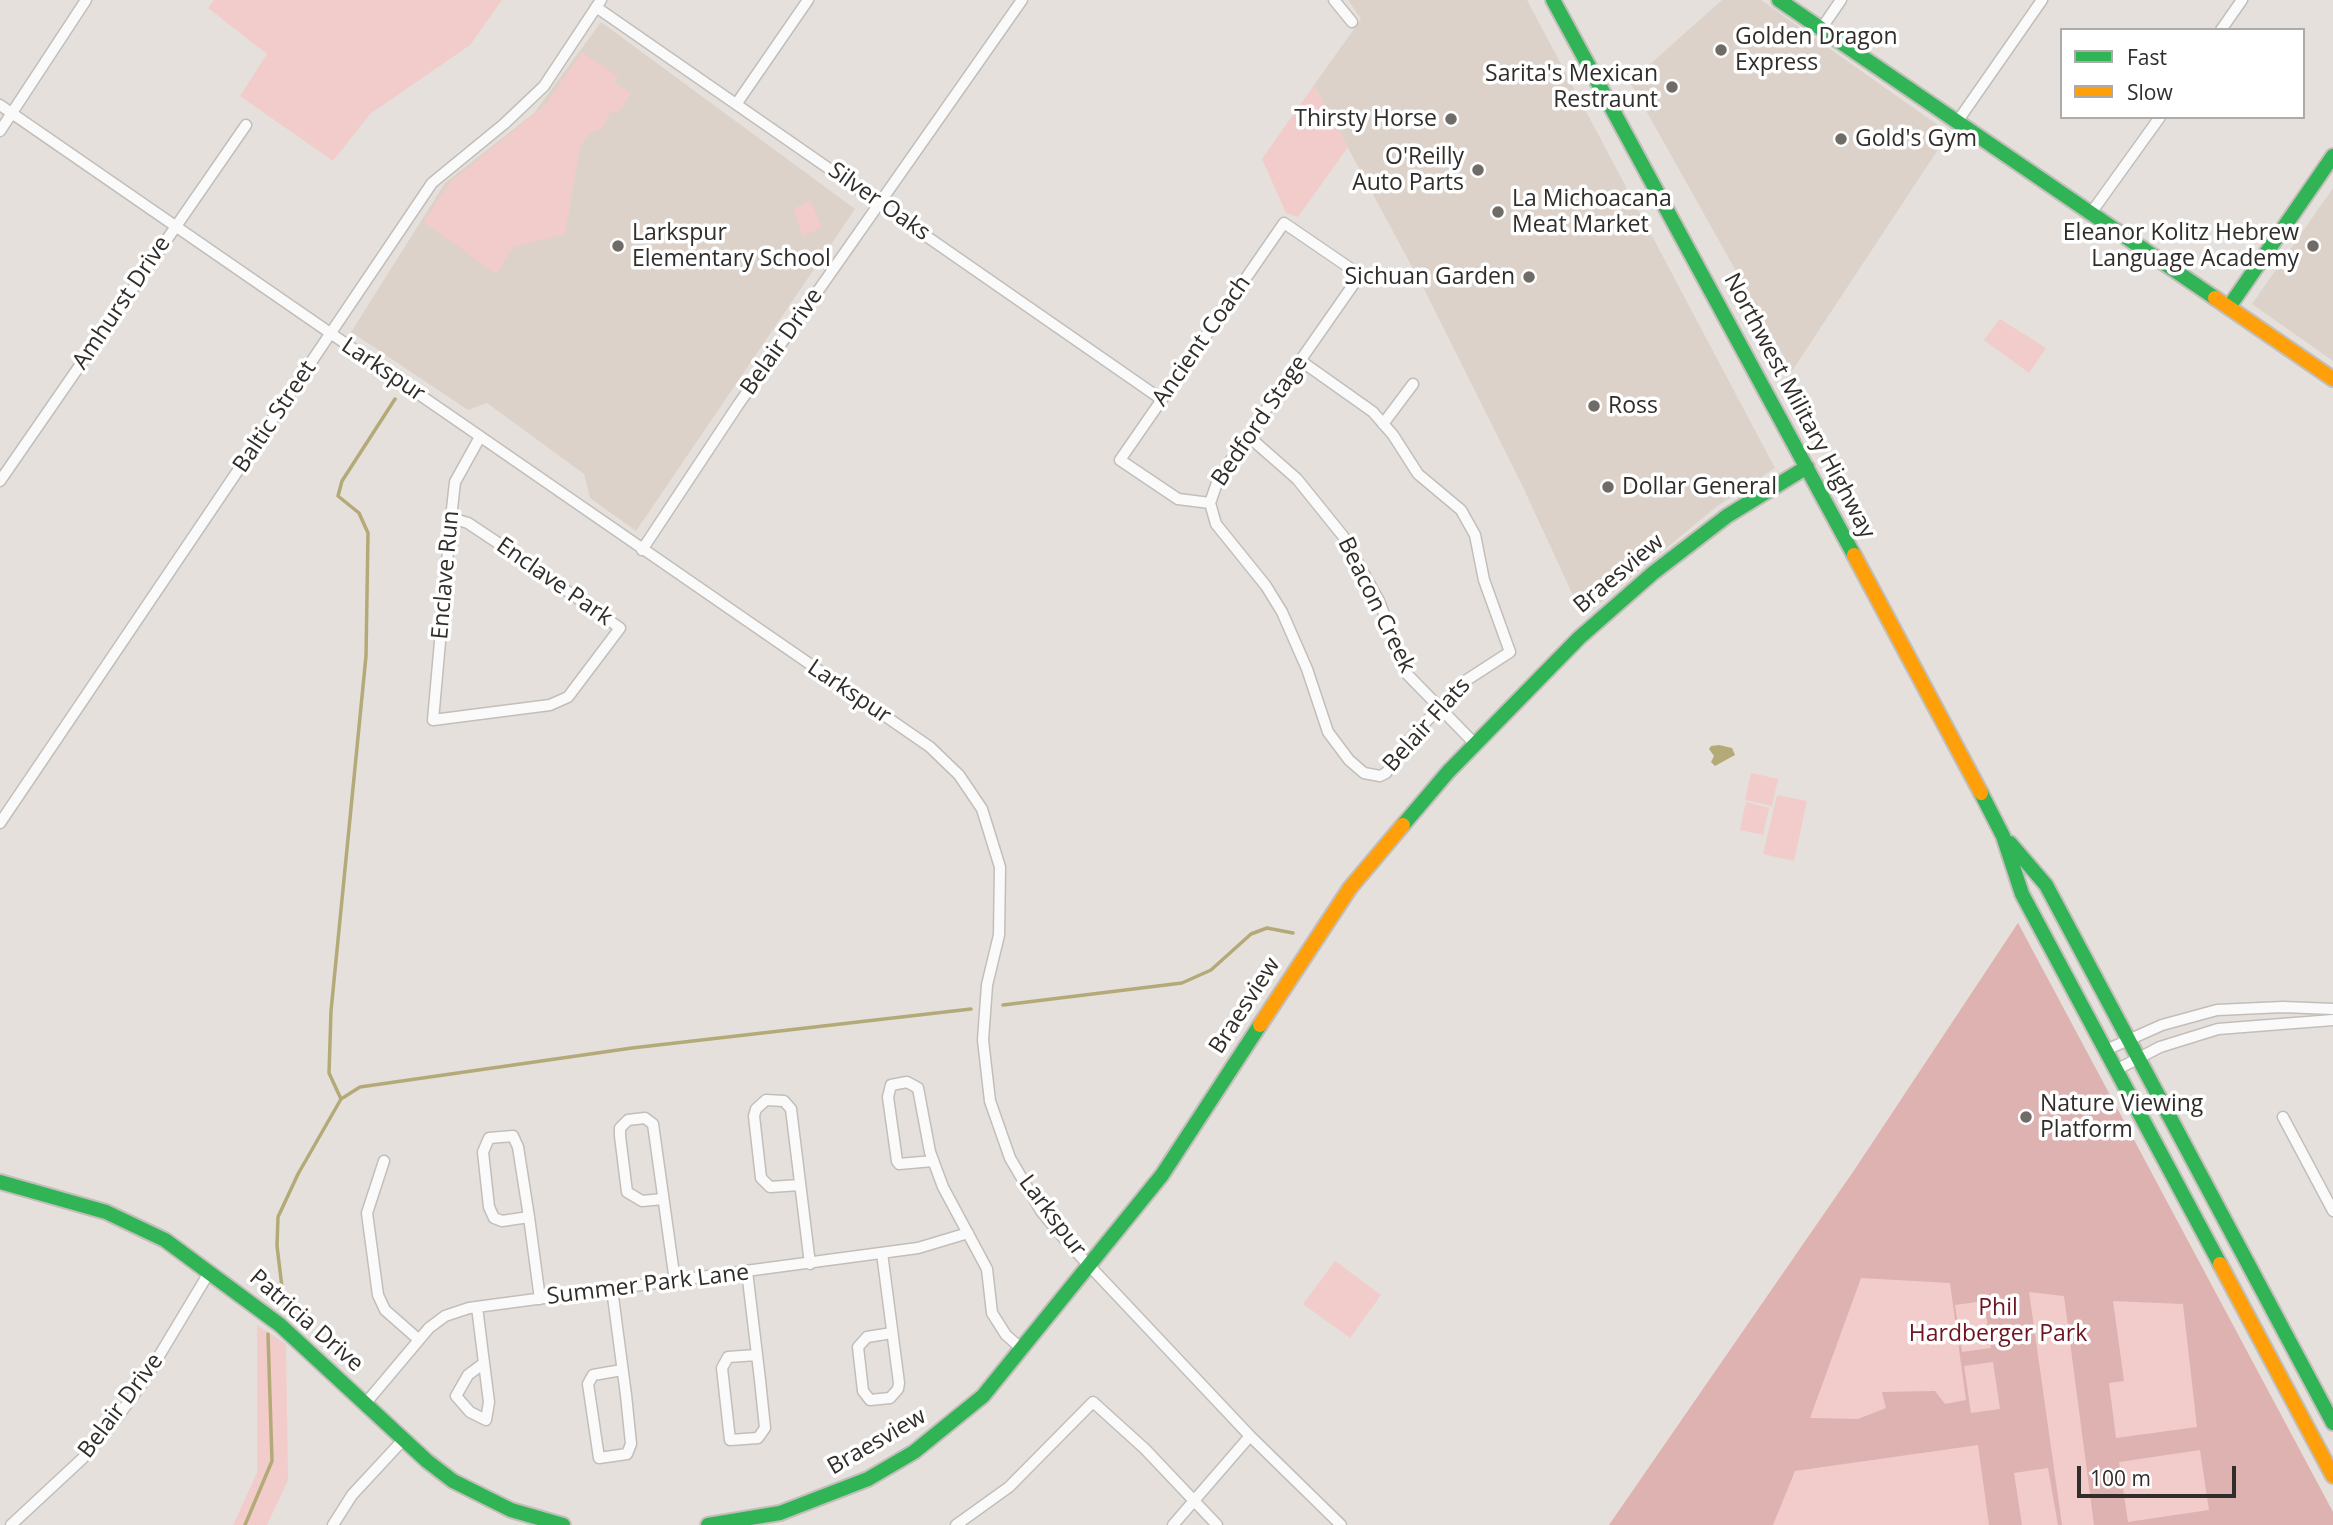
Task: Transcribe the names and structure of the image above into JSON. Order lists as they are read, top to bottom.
{
  "streets": {
    "main road": ["Northwest Military Highway", "Braesview", "Patricia Drive"],
    "street": [
      "Silver Oaks",
      "Amhurst Drive",
      "Ancient Coach",
      "Belair Drive",
      "Larkspur",
      "Baltic Street",
      "Bedford Stage",
      "Enclave Run",
      "Enclave Park",
      "Beacon Creek",
      "Belair Flats",
      "Summer Park Lane"
    ]
  },
  "crossings": [
    ["Silver Oaks", "Ancient Coach"],
    ["Silver Oaks", "Belair Drive"],
    ["Silver Oaks", "Baltic Street"],
    ["Amhurst Drive", "Larkspur"],
    ["Ancient Coach", "Bedford Stage"],
    ["Belair Drive", "Larkspur"],
    ["Belair Drive", "Patricia Drive"],
    ["Larkspur", "Baltic Street"],
    ["Larkspur", "Braesview"],
    ["Larkspur", "Enclave Run"],
    ["Northwest Military Highway", "Braesview"],
    ["Bedford Stage", "Beacon Creek"],
    ["Bedford Stage", "Belair Flats"],
    ["Braesview", "Beacon Creek"],
    ["Enclave Run", "Enclave Park"],
    ["Beacon Creek", "Belair Flats"],
    ["Summer Park Lane", "Patricia Drive"]
  ],
  "parks": ["Phil Hardberger Park"],
  "places": [
    "Golden Dragon Express",
    "Sarita's Mexican Restraunt",
    "Thirsty Horse",
    "Gold's Gym",
    "O'Reilly Auto Parts",
    "La Michoacana Meat Market",
    "Larkspur Elementary School",
    "Eleanor Kolitz Hebrew Language Academy",
    "Sichuan Garden",
    "Ross",
    "Dollar General",
    "Nature Viewing Platform"
  ],
  "legend": ["Fast", "Slow"],
  "scale_bar": "100 m"
}
